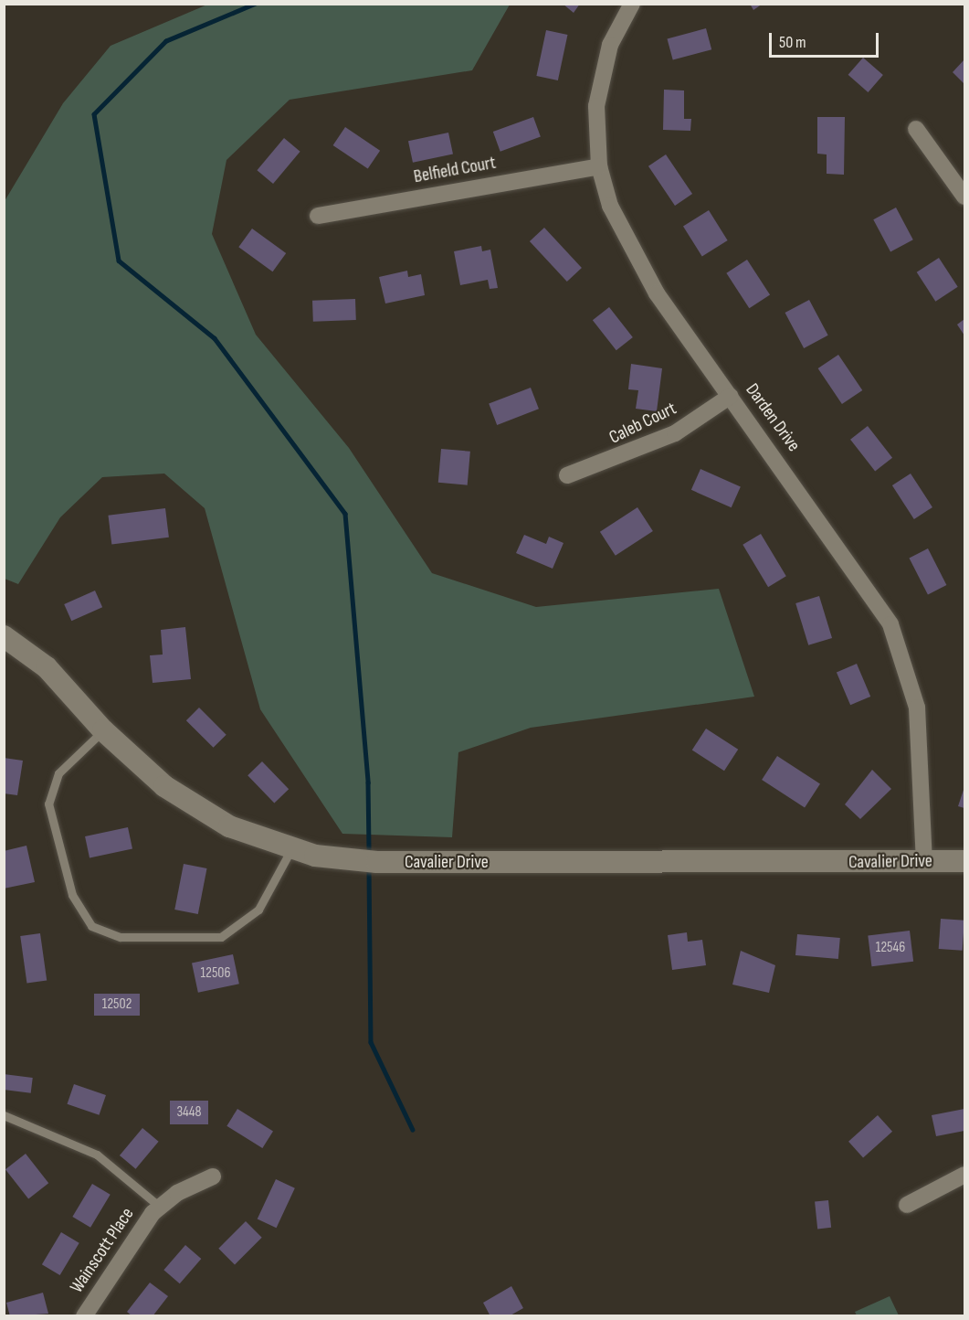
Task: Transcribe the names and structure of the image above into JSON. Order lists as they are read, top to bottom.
{
  "streets": {
    "street": [
      "Belfield Court",
      "Darden Drive",
      "Caleb Court",
      "Cavalier Drive",
      "Wainscott Place"
    ]
  },
  "crossings": [
    ["Belfield Court", "Darden Drive"],
    ["Darden Drive", "Caleb Court"],
    ["Darden Drive", "Cavalier Drive"]
  ],
  "house_numbers": [
    "12546",
    "12506",
    "12502",
    "3448"
  ],
  "scale_bar": "50 m"
}
